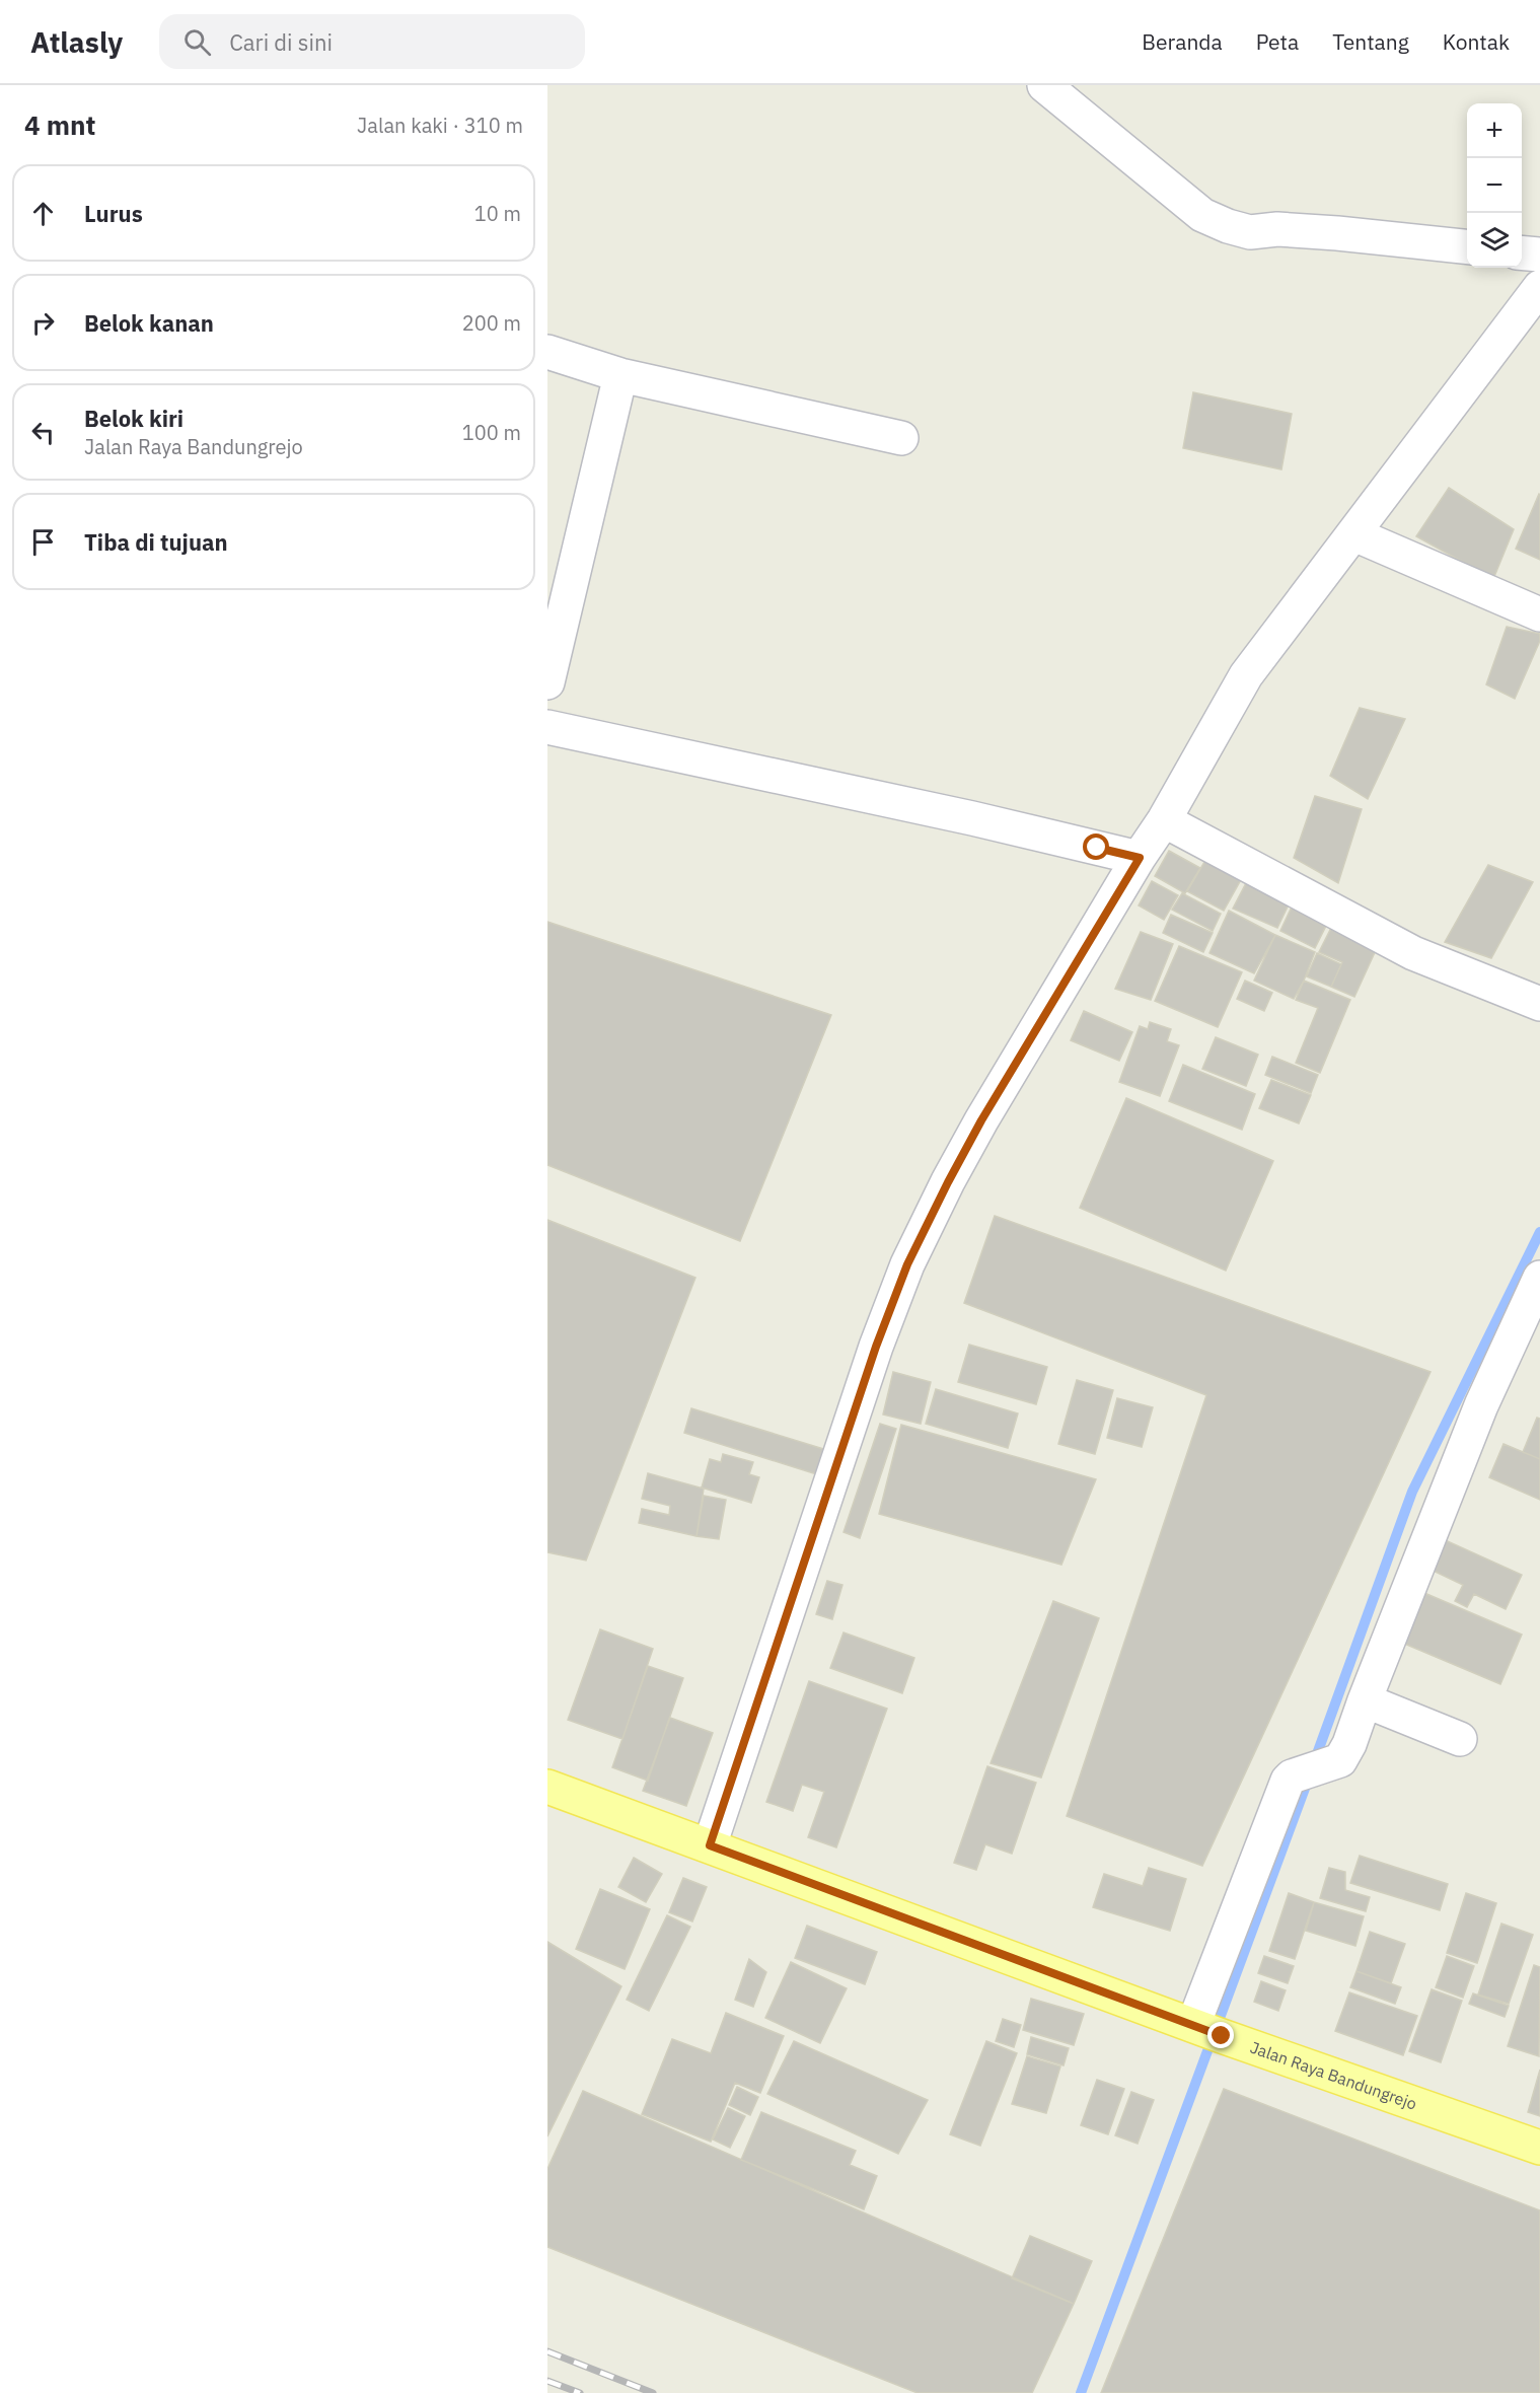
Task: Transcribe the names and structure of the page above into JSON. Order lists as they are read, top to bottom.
{
  "streets": {
    "main road": ["Jalan Raya Bandungrejo"]
  },
  "page": {
    "header": "Atlasly",
    "search": "Cari di sini",
    "nav": [
      "Beranda",
      "Peta",
      "Tentang",
      "Kontak"
    ],
    "heading": ["4 mnt", "Jalan kaki · 310 m"],
    "map_buttons": ["+", "−"],
    "list": [
      ["Lurus", "10 m"],
      ["Belok kanan", "200 m"],
      ["Belok kiri", "Jalan Raya Bandungrejo", "100 m"],
      "Tiba di tujuan"
    ]
  }
}
